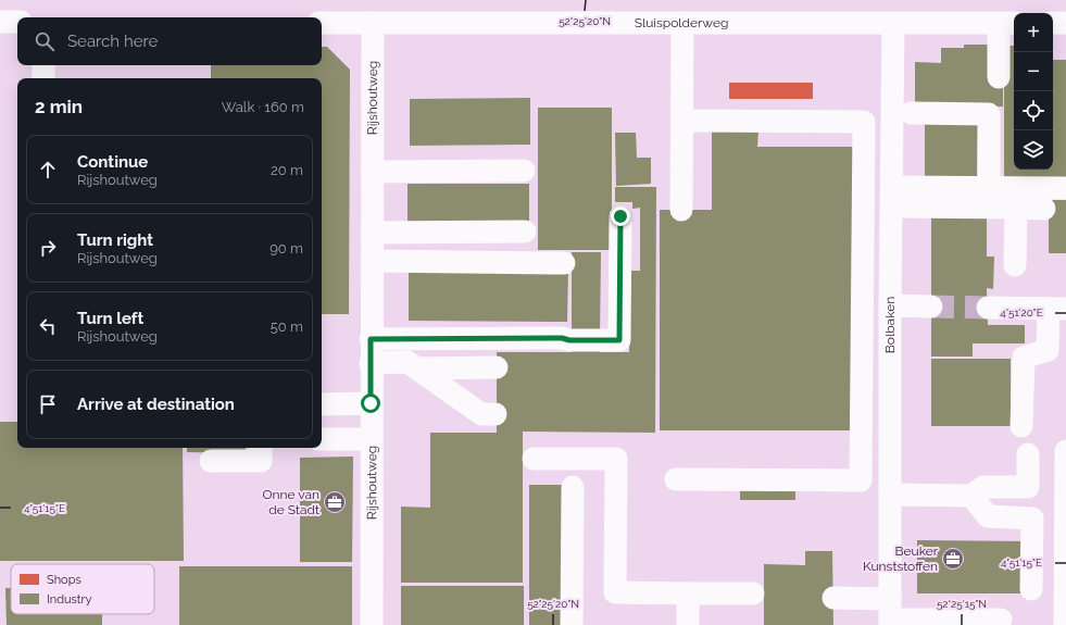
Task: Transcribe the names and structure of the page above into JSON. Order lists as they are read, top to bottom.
{
  "streets": {
    "street": ["Sluispolderweg", "Rijshoutweg", "Bolbaken"]
  },
  "crossings": [
    ["Sluispolderweg", "Rijshoutweg"],
    ["Sluispolderweg", "Bolbaken"]
  ],
  "places": {
    "office": ["Onne van de Stadt", "Beuker Kunststoffen"]
  },
  "legend": ["Shops", "Industry"],
  "page": {
    "map_buttons": ["+", "−"],
    "search": "Search here",
    "heading": ["2 min", "Walk · 160 m"],
    "list": [
      ["Continue", "Rijshoutweg", "20 m"],
      ["Turn right", "Rijshoutweg", "90 m"],
      ["Turn left", "Rijshoutweg", "50 m"],
      "Arrive at destination"
    ]
  },
  "coordinates": [
    "52°25'20\"N",
    "4°51'20\"E",
    "4°51'15\"E",
    "52°25'15\"N"
  ]
}
